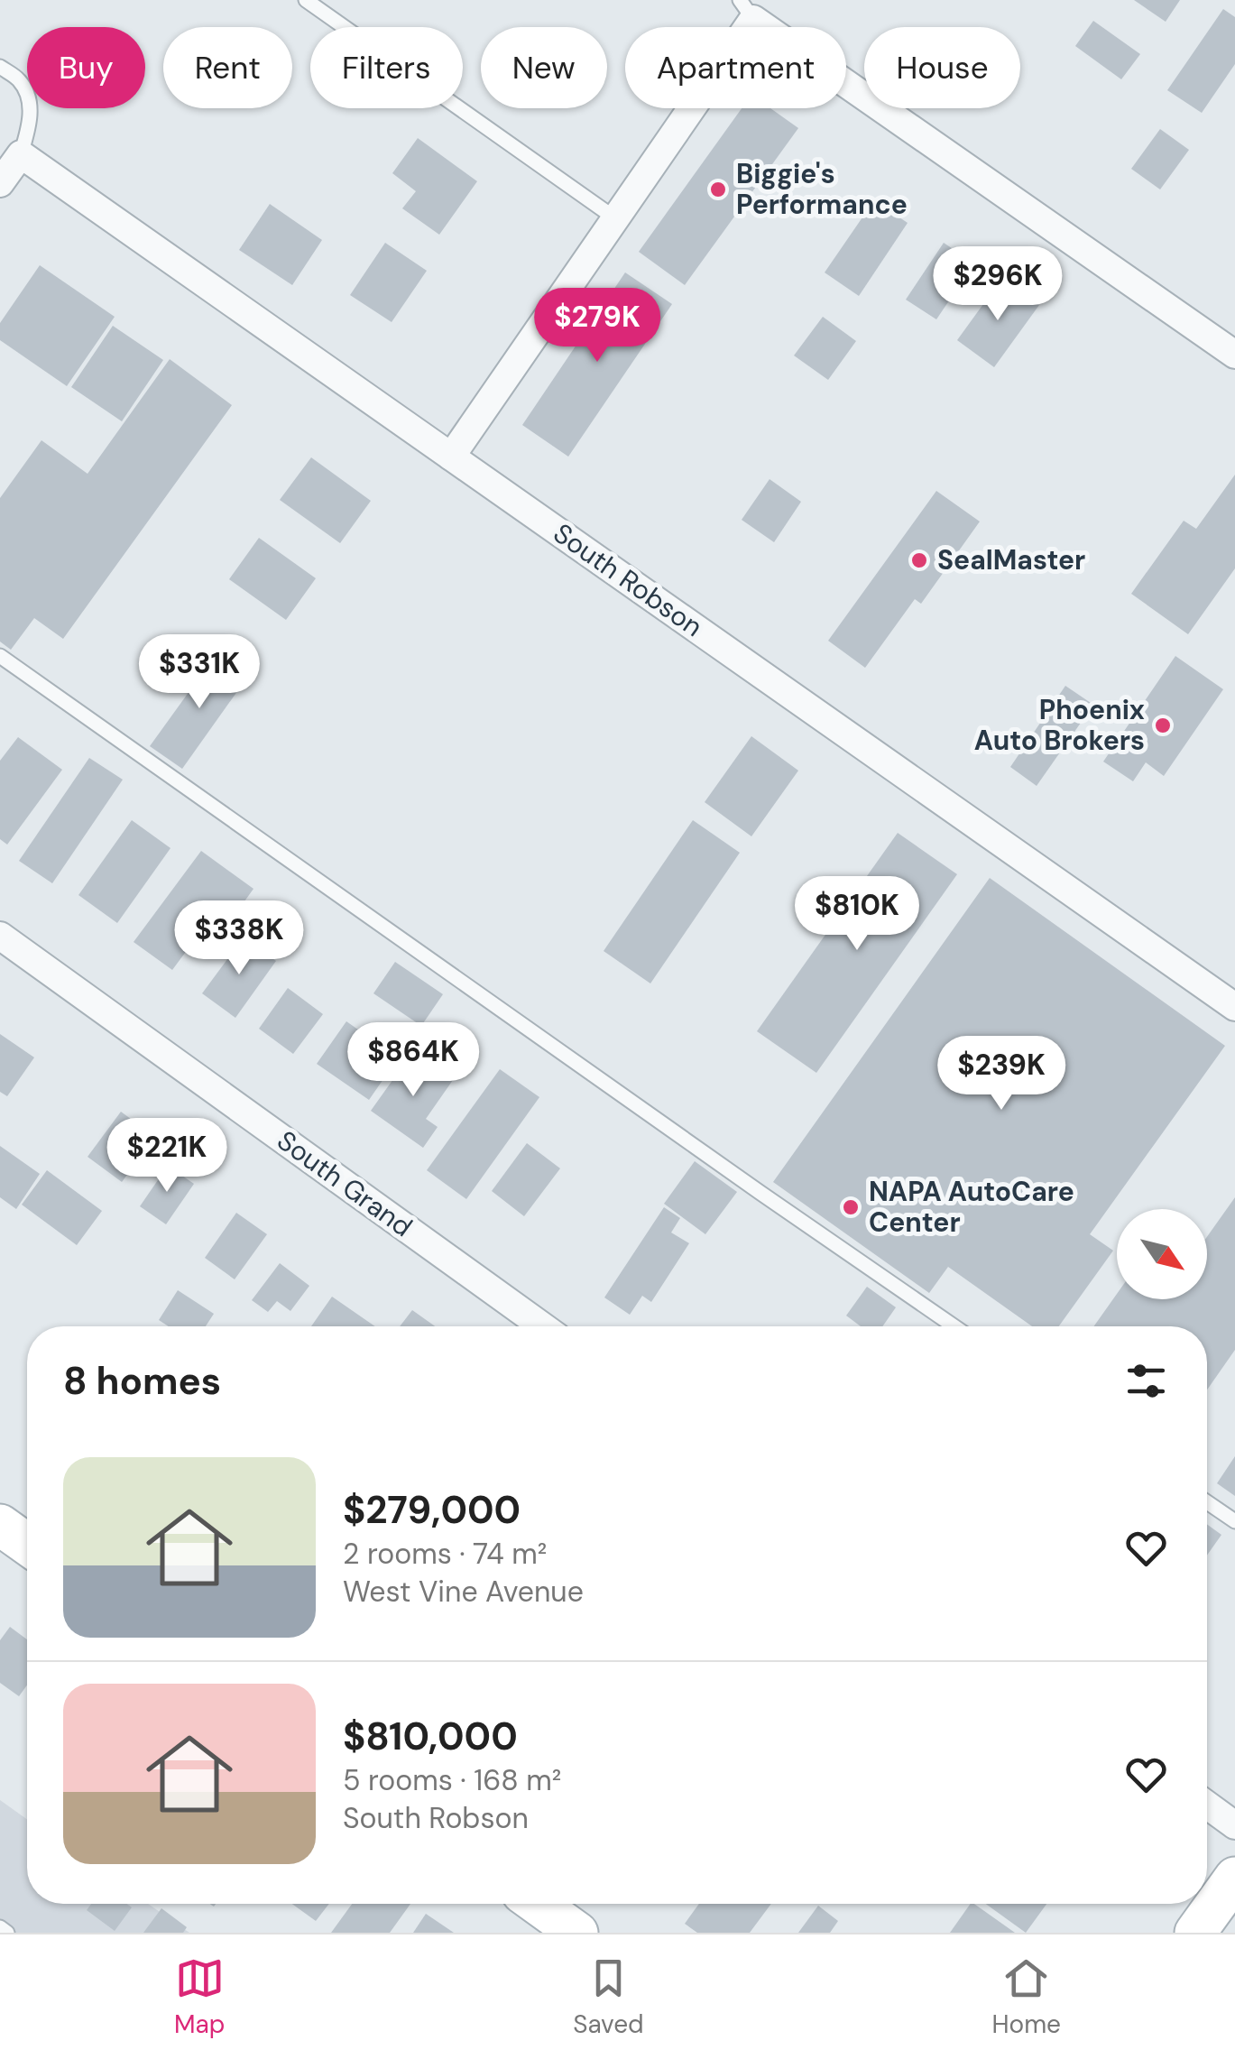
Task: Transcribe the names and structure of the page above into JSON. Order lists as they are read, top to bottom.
{
  "streets": {
    "street": ["South Robson", "South Grand"]
  },
  "places": [
    "Biggie's Performance",
    "SealMaster",
    "Phoenix Auto Brokers",
    "NAPA AutoCare Center"
  ],
  "north": "bottom right",
  "page": {
    "chip": [
      "Buy",
      "Rent",
      "Filters",
      "New",
      "Apartment",
      "House"
    ],
    "price": [
      "$296K",
      "$279K",
      "$331K",
      "$810K",
      "$338K",
      "$864K",
      "$239K",
      "$221K"
    ],
    "heading": "8 homes",
    "list": [
      {
        "name": "$279,000",
        "note": "2 rooms · 74 m² · West Vine Avenue"
      },
      {
        "name": "$810,000",
        "note": "5 rooms · 168 m² · South Robson"
      }
    ],
    "tabs": ["Map", "Saved", "Home"]
  }
}
